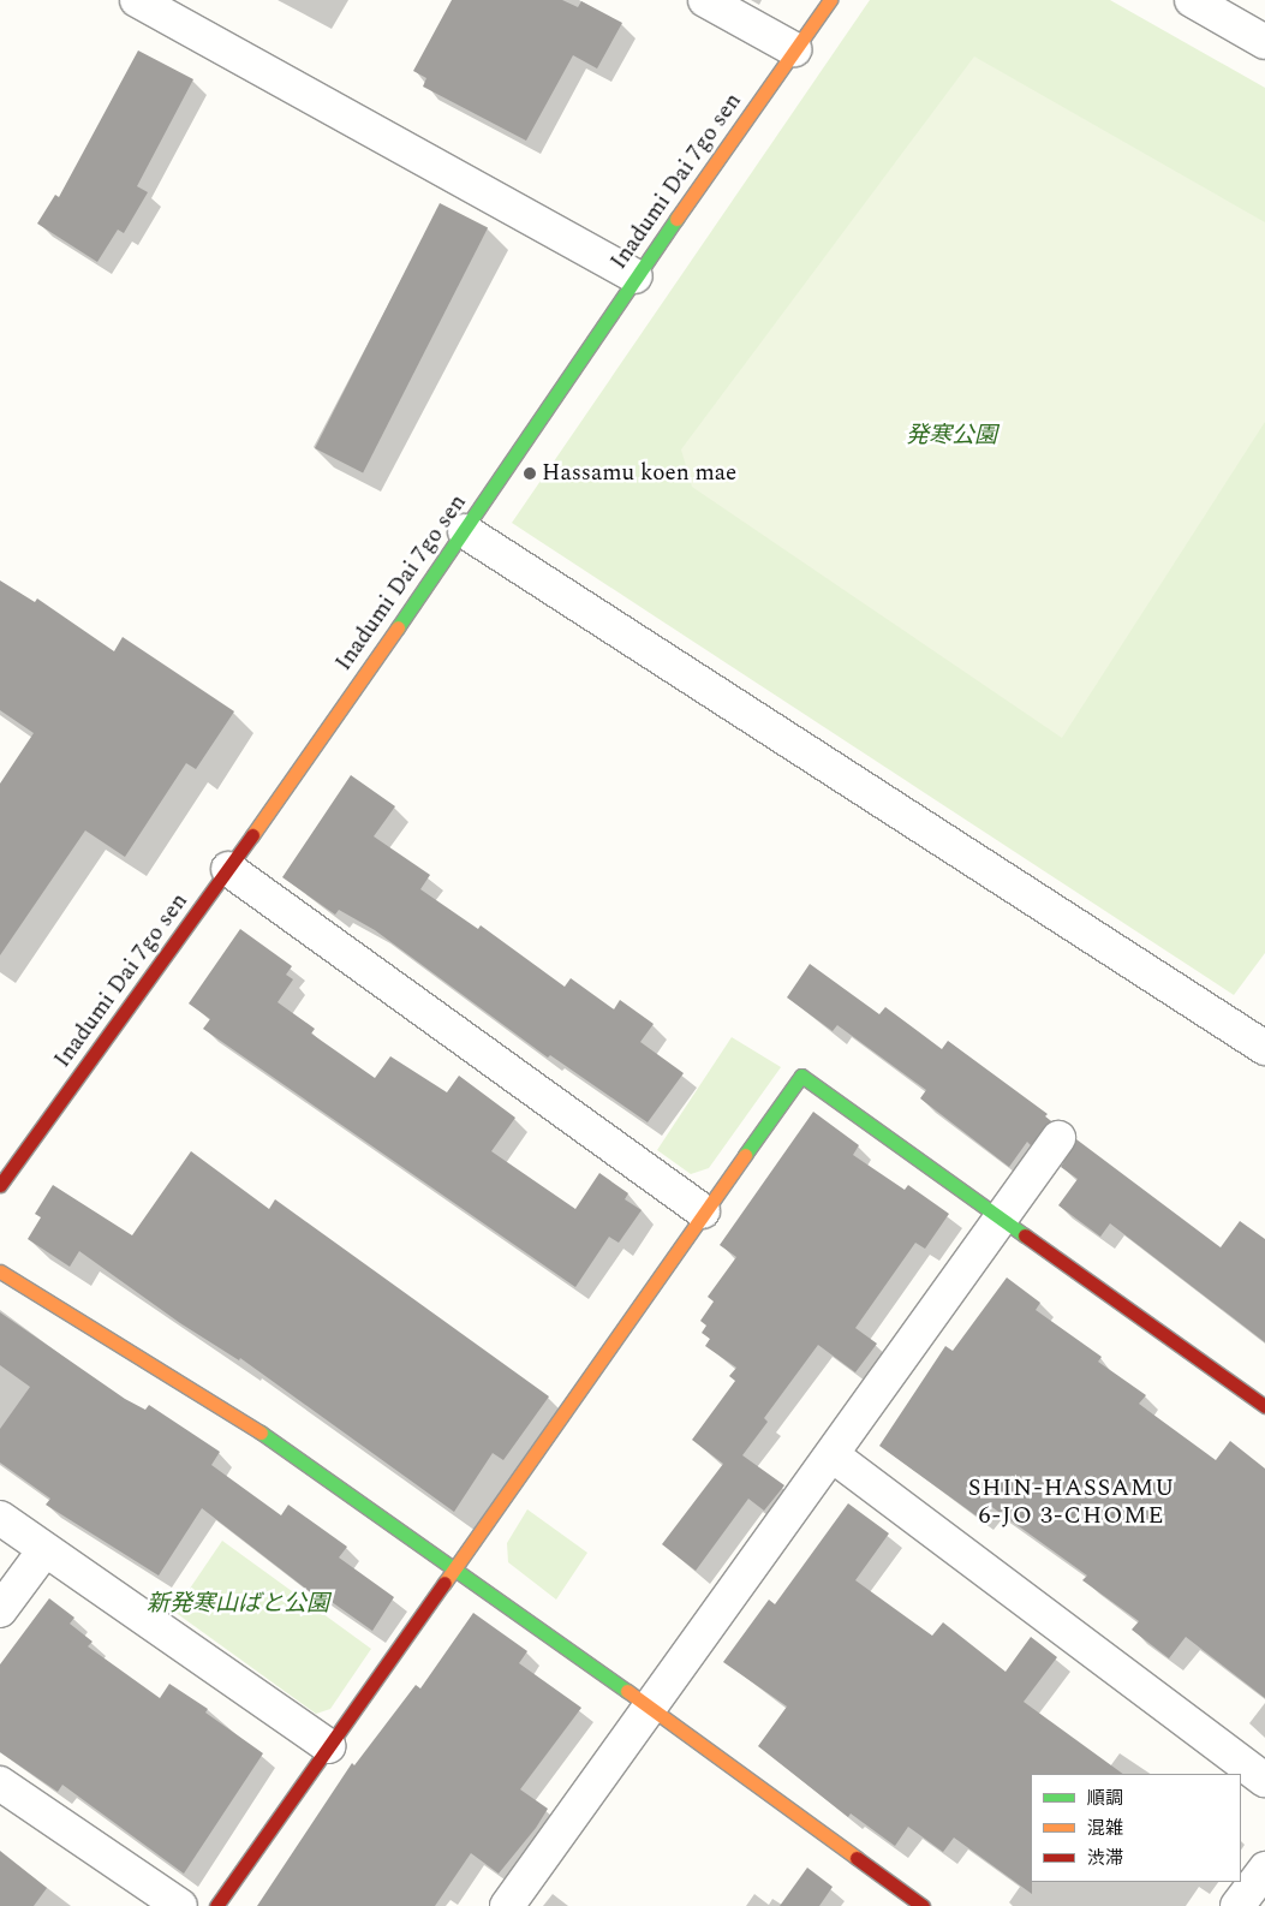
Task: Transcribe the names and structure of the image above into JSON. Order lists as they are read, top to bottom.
{
  "streets": {
    "street": ["Inadumi Dai 7go sen"]
  },
  "districts": ["SHIN-HASSAMU 6-JO 3-CHOME"],
  "parks": ["発寒公園", "新発寒山ばと公園"],
  "places": ["Hassamu koen mae"],
  "legend": ["順調", "混雑", "渋滞"]
}
